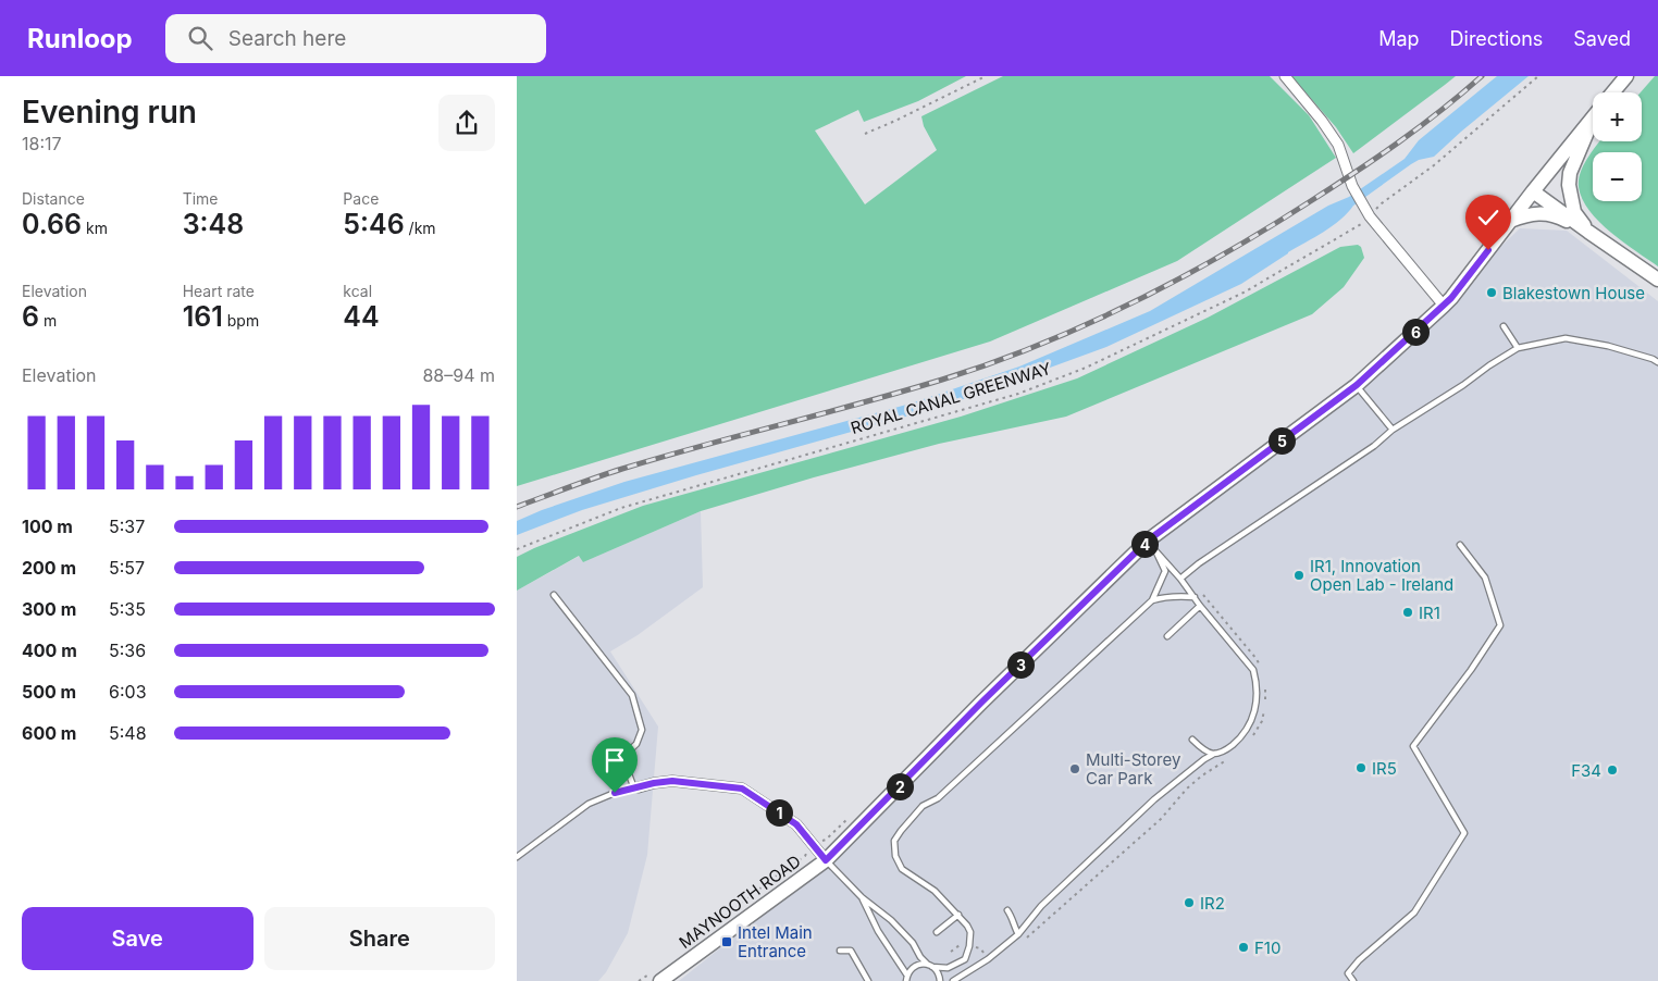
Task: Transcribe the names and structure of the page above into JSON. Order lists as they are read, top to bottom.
{
  "streets": {
    "main road": ["MAYNOOTH ROAD"],
    "path": ["ROYAL CANAL GREENWAY"]
  },
  "places": {
    "other": [
      "Blakestown House",
      "IR1, Innovation Open Lab - Ireland",
      "IR1",
      "IR5",
      "Multi-Storey Car Park",
      "F34",
      "IR2",
      "F10"
    ],
    "transit": ["Intel Main Entrance"]
  },
  "page": {
    "header": "Runloop",
    "search": "Search here",
    "nav": ["Map", "Directions", "Saved"],
    "heading": ["Evening run", "18:17"],
    "map_buttons": ["+", "−"],
    "stats": [
      ["Distance", "0.66 km"],
      ["Time", "3:48"],
      ["Pace", "5:46 /km"],
      ["Elevation", "6 m"],
      ["Heart rate", "161 bpm"],
      ["kcal", "44"]
    ],
    "pins": [
      "6",
      "5",
      "4",
      "3",
      "2",
      "1"
    ],
    "chart": ["Elevation", "88–94 m"],
    "list": [
      {
        "name": "100 m",
        "note": "5:37"
      },
      {
        "name": "200 m",
        "note": "5:57"
      },
      {
        "name": "300 m",
        "note": "5:35"
      },
      {
        "name": "400 m",
        "note": "5:36"
      },
      {
        "name": "500 m",
        "note": "6:03"
      },
      {
        "name": "600 m",
        "note": "5:48"
      }
    ],
    "buttons": ["Save", "Share"]
  }
}
